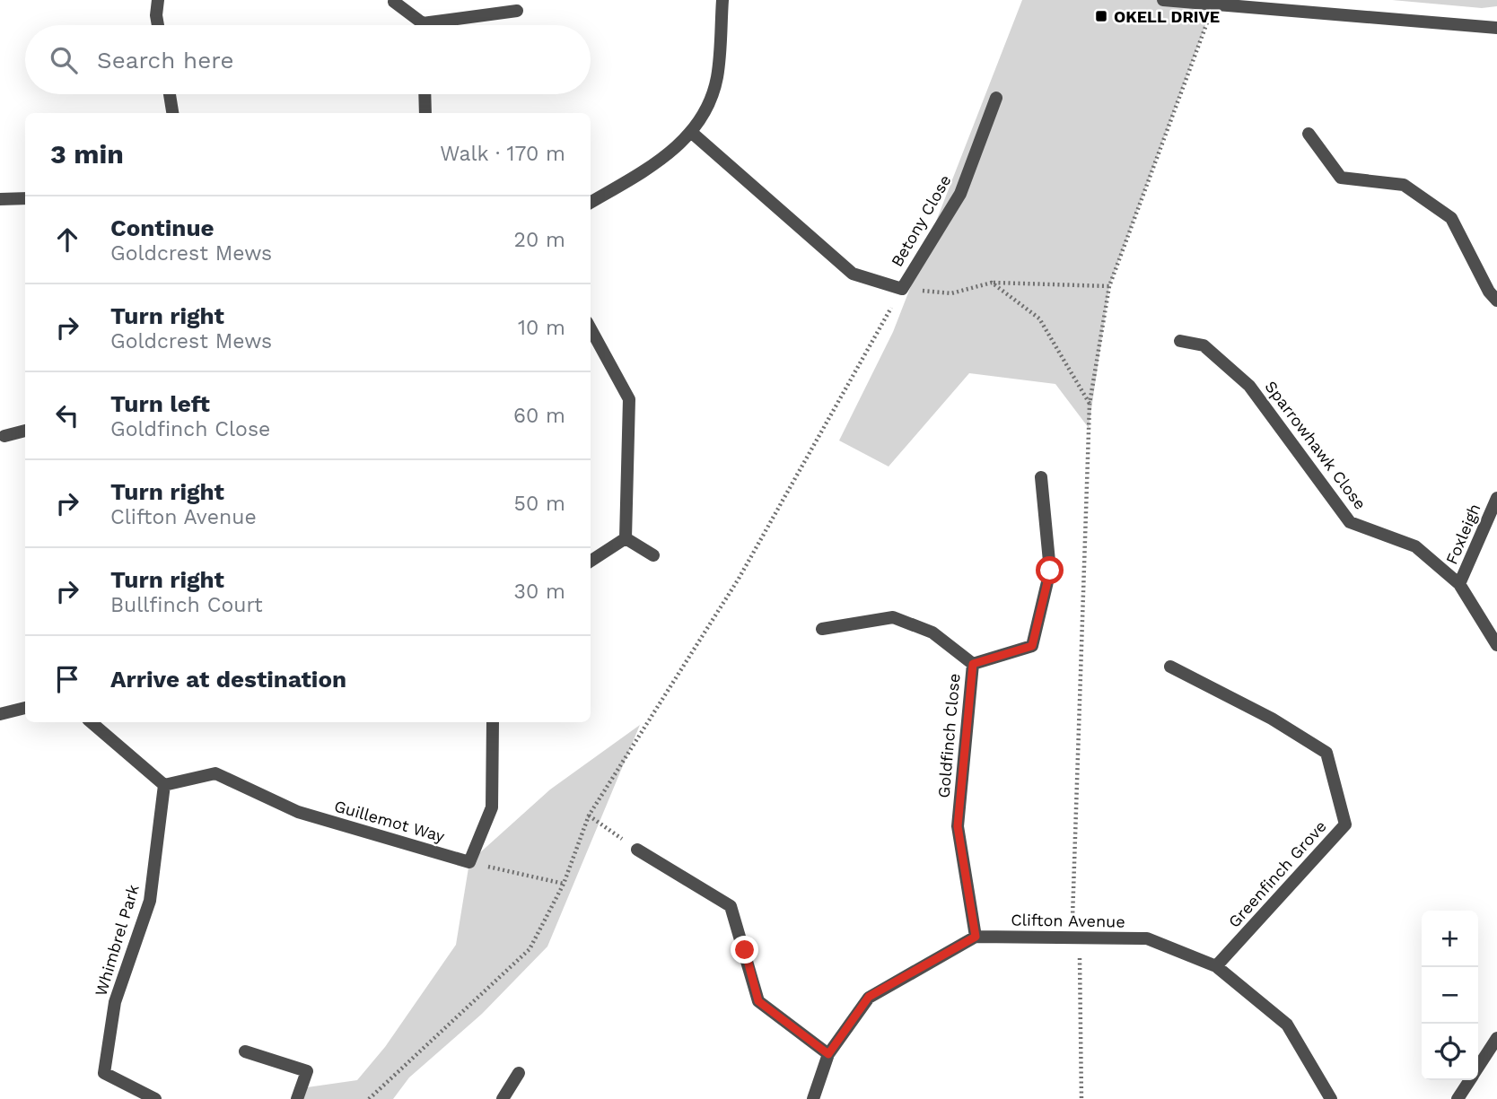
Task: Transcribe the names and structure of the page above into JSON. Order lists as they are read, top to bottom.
{
  "streets": {
    "street": [
      "Betony Close",
      "Sparrowhawk Close",
      "Foxleigh",
      "Goldfinch Close",
      "Guillemot Way",
      "Greenfinch Grove",
      "Clifton Avenue",
      "Whimbrel Park"
    ]
  },
  "crossings": [
    ["Sparrowhawk Close", "Foxleigh"],
    ["Goldfinch Close", "Clifton Avenue"],
    ["Guillemot Way", "Whimbrel Park"],
    ["Greenfinch Grove", "Clifton Avenue"]
  ],
  "places": {
    "transit": ["OKELL DRIVE"]
  },
  "page": {
    "search": "Search here",
    "heading": ["3 min", "Walk · 170 m"],
    "list": [
      ["Continue", "Goldcrest Mews", "20 m"],
      ["Turn right", "Goldcrest Mews", "10 m"],
      ["Turn left", "Goldfinch Close", "60 m"],
      ["Turn right", "Clifton Avenue", "50 m"],
      ["Turn right", "Bullfinch Court", "30 m"],
      "Arrive at destination"
    ],
    "map_buttons": ["+", "−"]
  }
}
